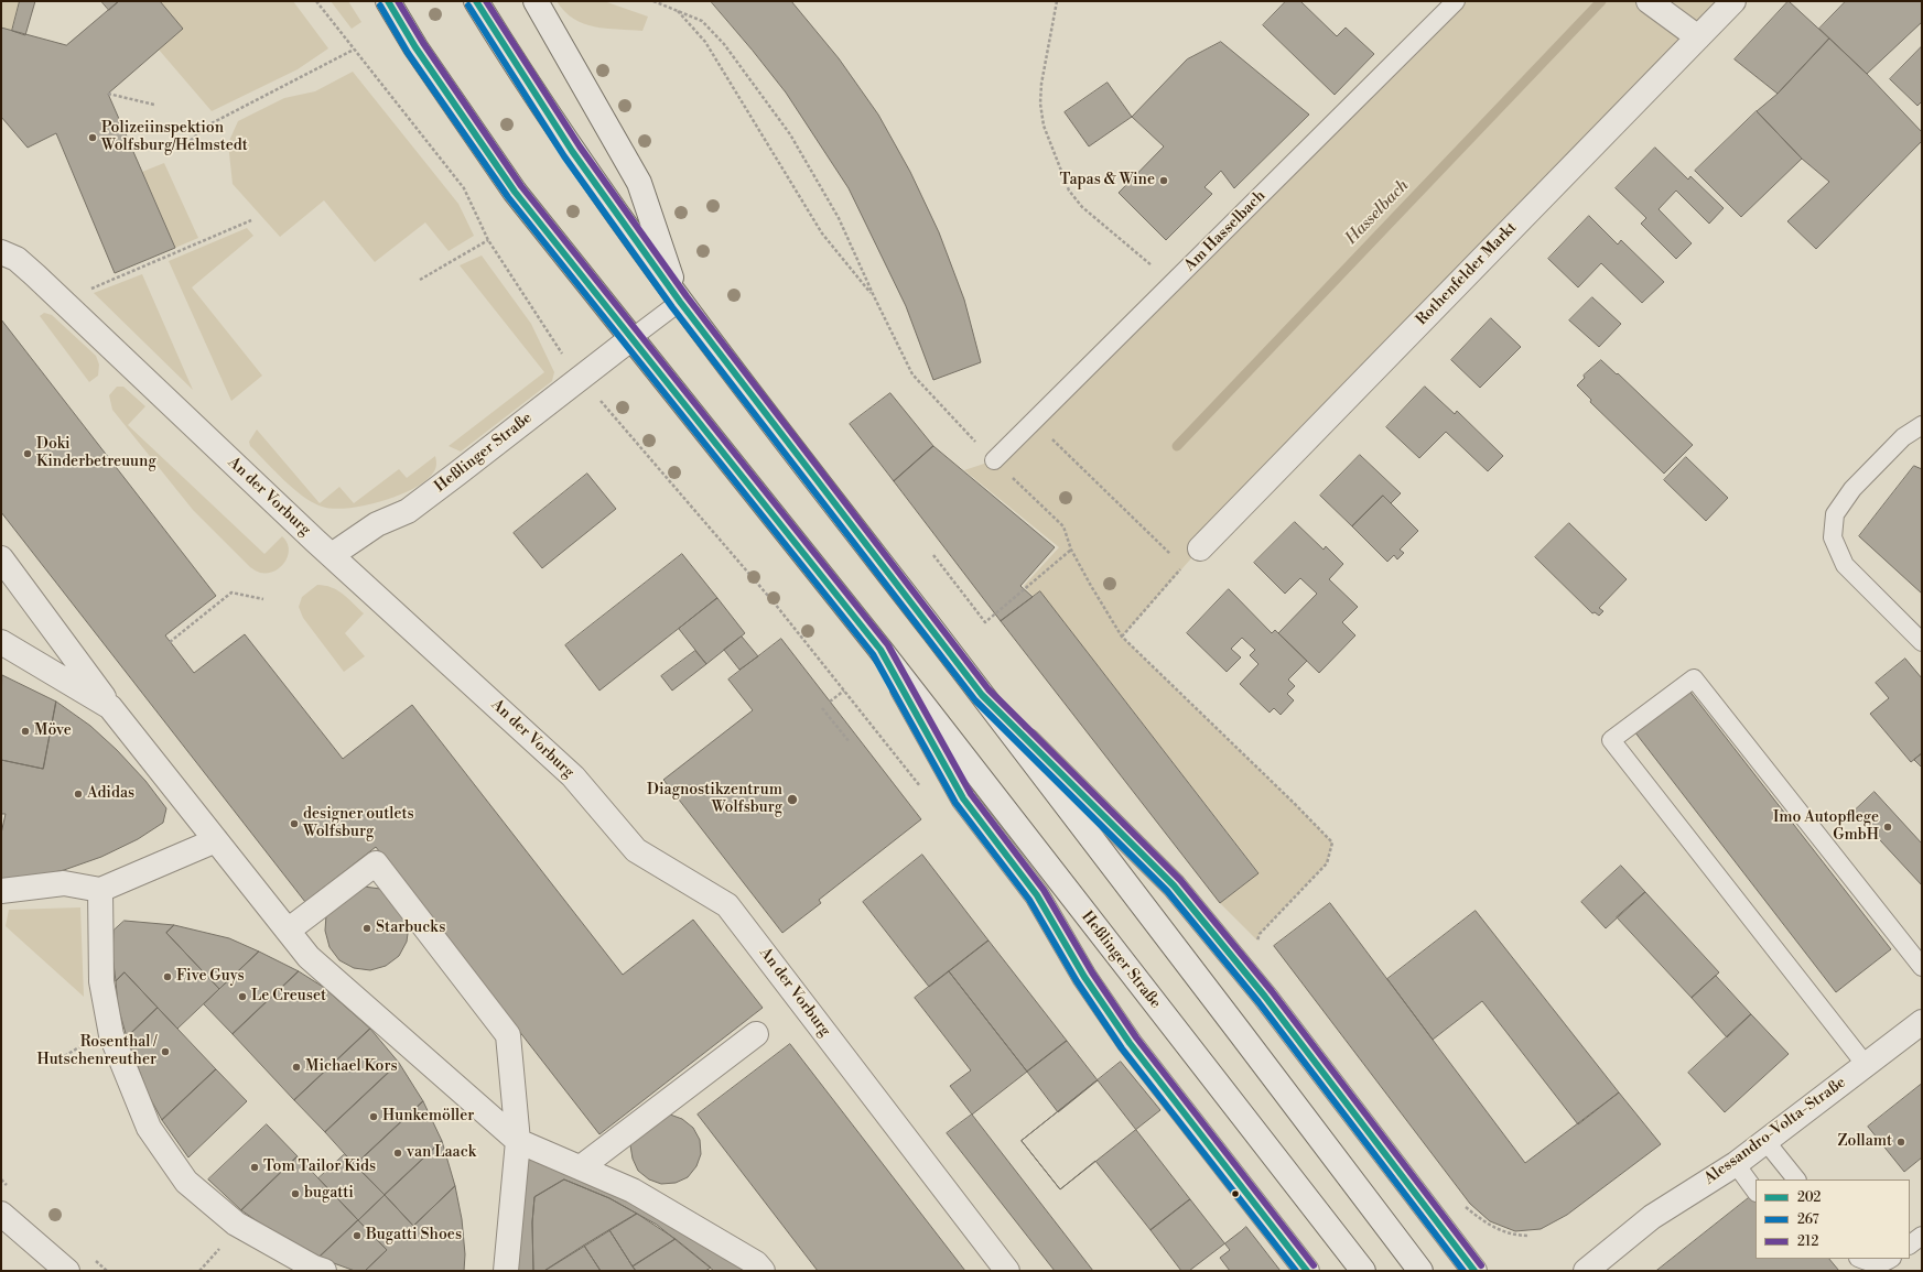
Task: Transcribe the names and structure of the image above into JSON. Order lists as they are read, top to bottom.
{
  "streets": {
    "street": [
      "Rothenfelder Markt",
      "Heßlinger Straße",
      "An der Vorburg",
      "Alessandro-Volta-Straße"
    ],
    "lane": ["Am Hasselbach"]
  },
  "crossings": [
    ["Heßlinger Straße", "An der Vorburg"]
  ],
  "water": ["Hasselbach"],
  "places": [
    "Polizeiinspektion Wolfsburg/Helmstedt",
    "Tapas & Wine",
    "Doki Kinderbetreuung",
    "Möve",
    "Adidas",
    "Diagnostikzentrum Wolfsburg",
    "designer outlets Wolfsburg",
    "Imo Autopflege GmbH",
    "Starbucks",
    "Five Guys",
    "Le Creuset",
    "Rosenthal / Hutschenreuther",
    "Michael Kors",
    "Hunkemöller",
    "Zollamt",
    "van Laack",
    "Tom Tailor Kids",
    "bugatti",
    "Bugatti Shoes"
  ],
  "lines": ["transit line 202", "transit line 212", "transit line 267"],
  "legend": ["202", "267", "212"]
}
